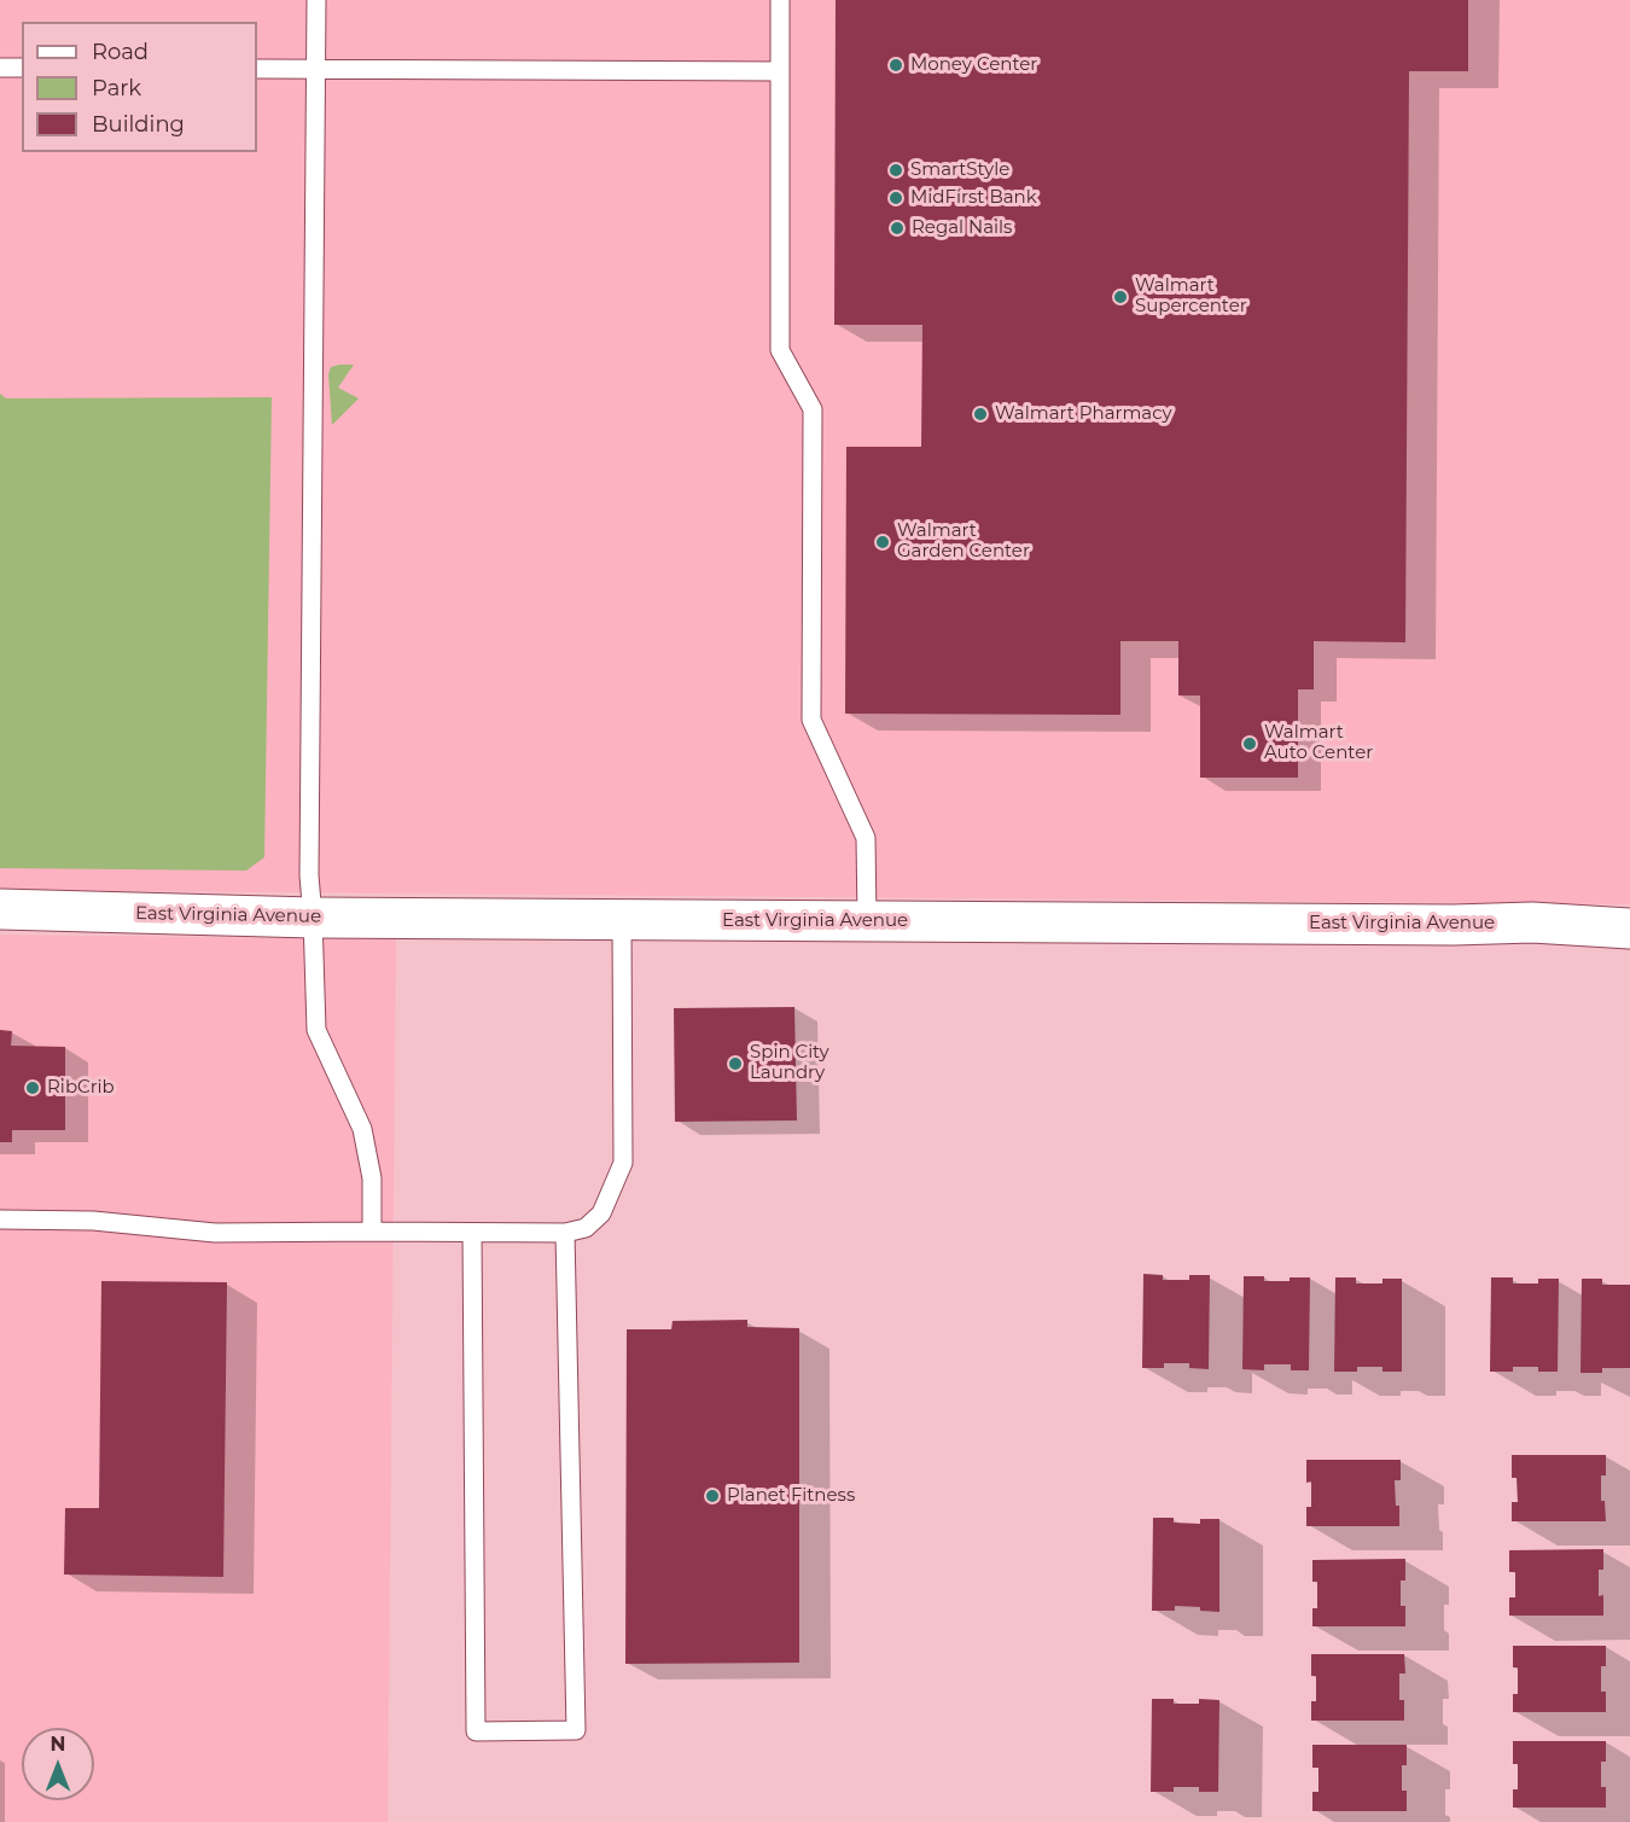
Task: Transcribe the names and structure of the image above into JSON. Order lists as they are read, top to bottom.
{
  "streets": {
    "street": ["East Virginia Avenue"]
  },
  "places": [
    "Money Center",
    "SmartStyle",
    "MidFirst Bank",
    "Regal Nails",
    "Walmart Supercenter",
    "Walmart Pharmacy",
    "Walmart Garden Center",
    "Walmart Auto Center",
    "Spin City Laundry",
    "RibCrib",
    "Planet Fitness"
  ],
  "legend": ["Road", "Park", "Building"],
  "north": "top"
}
